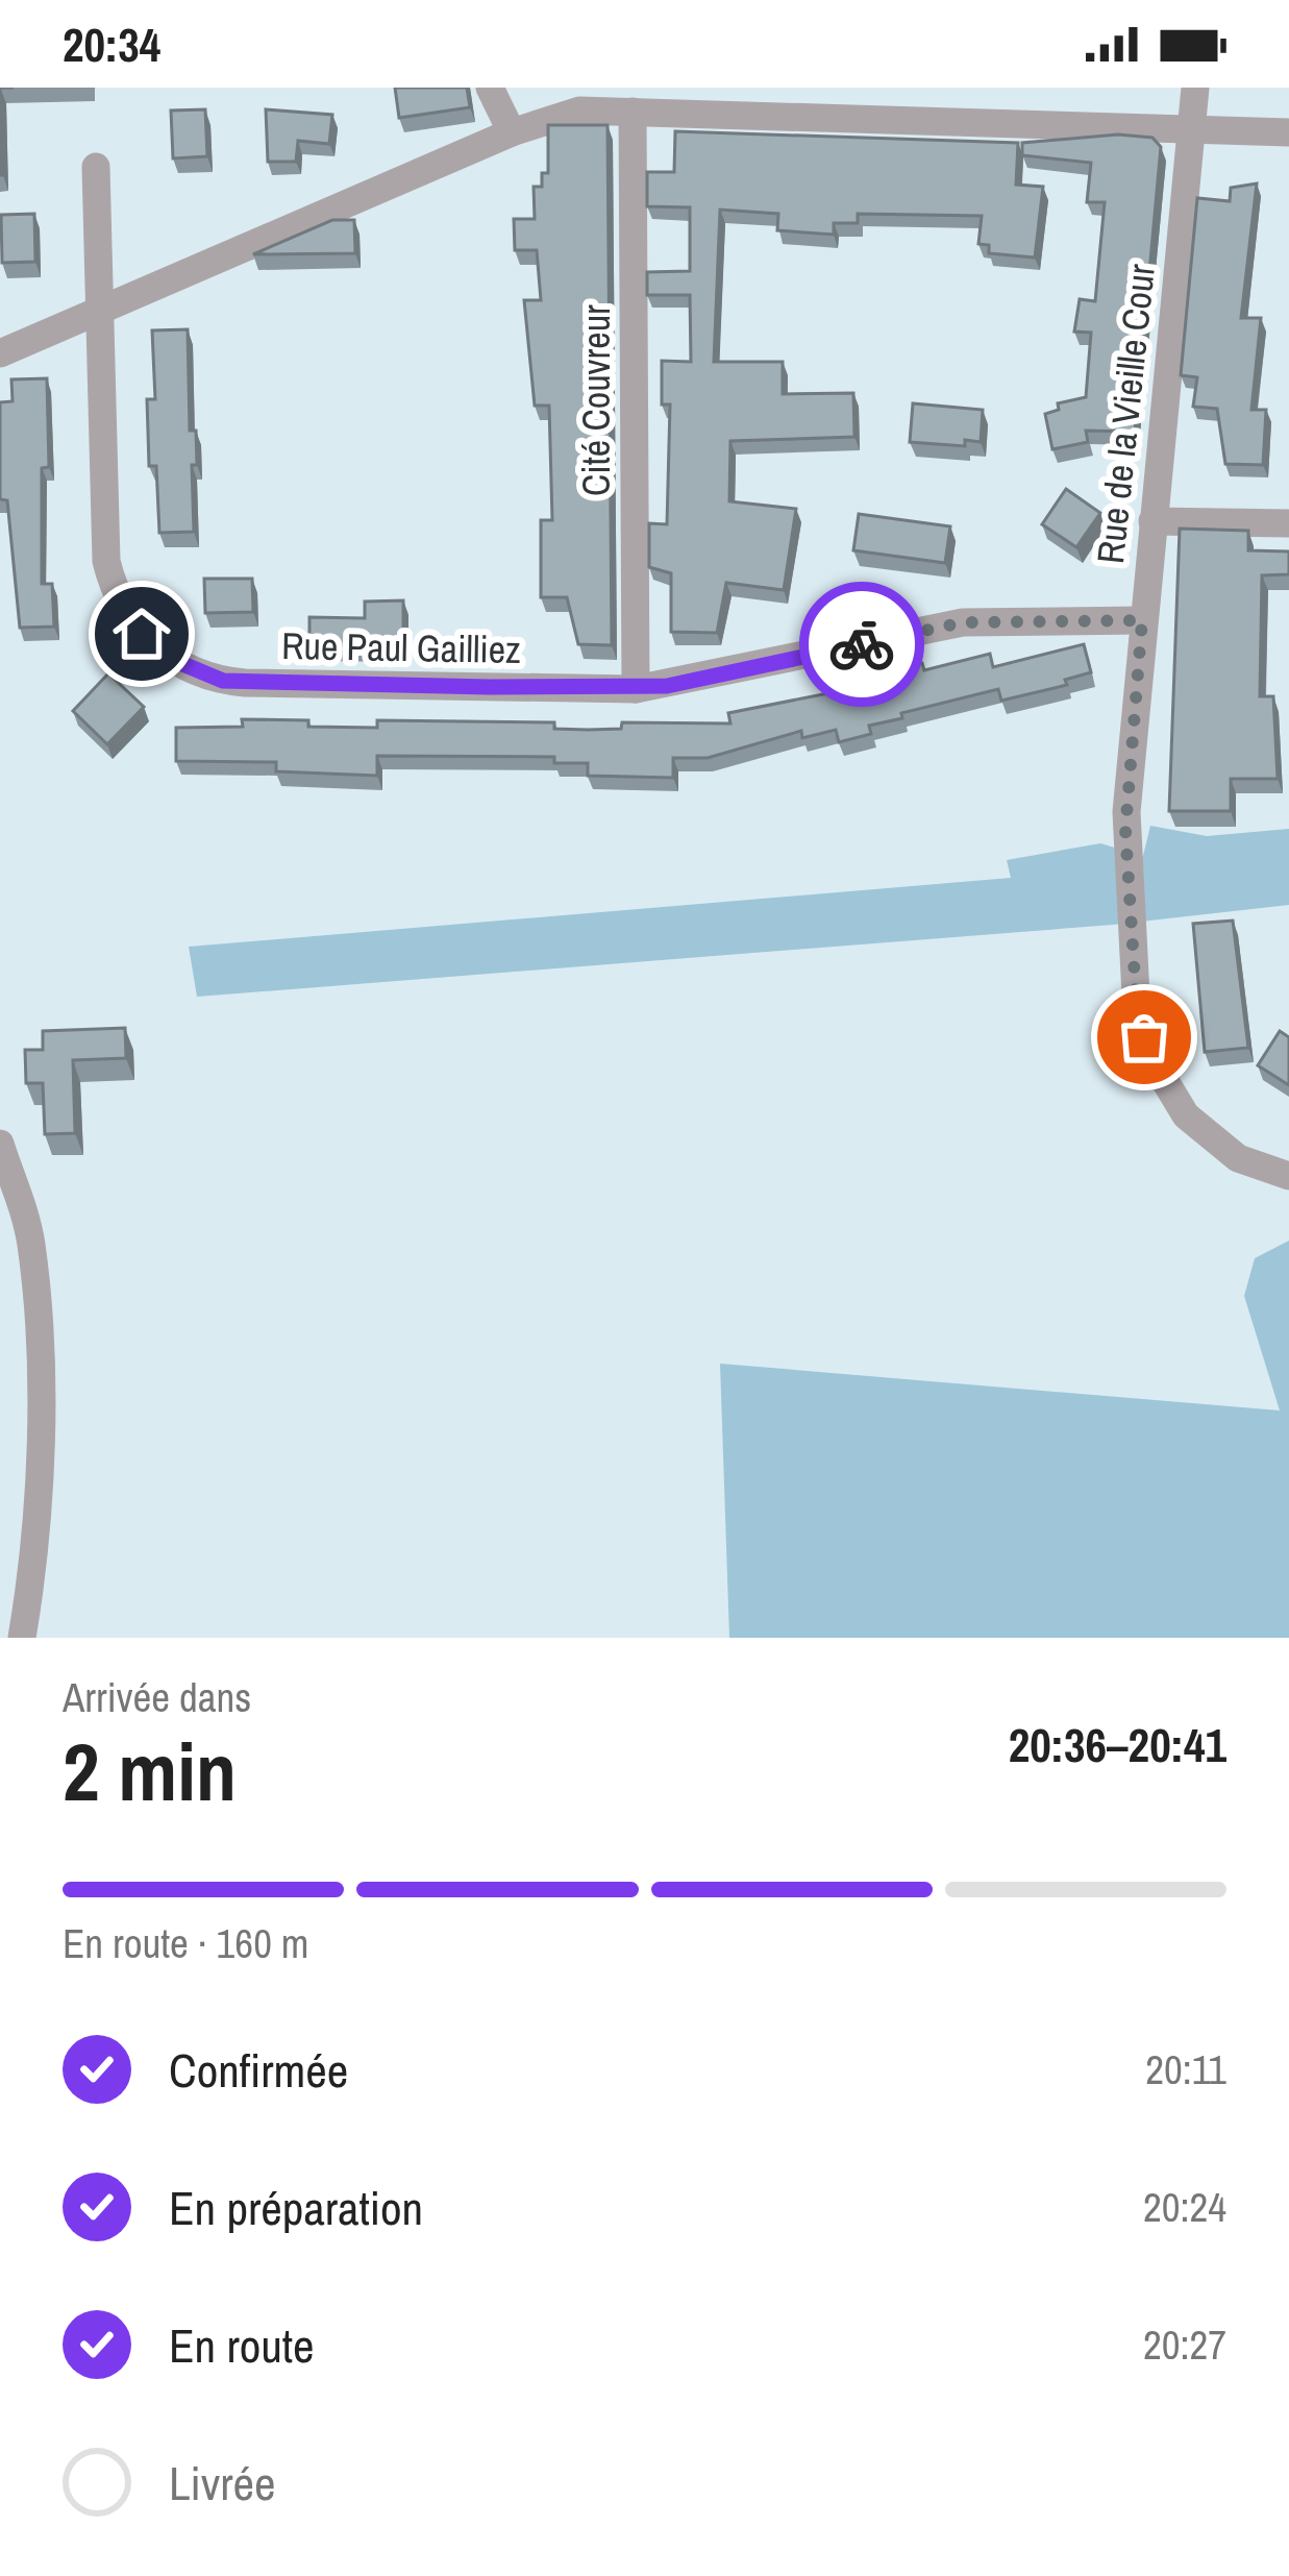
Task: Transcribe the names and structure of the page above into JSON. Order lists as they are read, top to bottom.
{
  "streets": {
    "street": ["Cité Couvreur", "Rue de la Vieille Cour", "Rue Paul Gailliez"]
  },
  "crossings": [
    ["Cité Couvreur", "Rue Paul Gailliez"],
    ["Rue de la Vieille Cour", "Rue Paul Gailliez"]
  ],
  "page": {
    "status": "20:34",
    "heading": ["2 min", "Arrivée dans", "20:36–20:41"],
    "bar": "En route · 160 m",
    "list": [
      ["Confirmée", "20:11"],
      ["En préparation", "20:24"],
      ["En route", "20:27"],
      "Livrée"
    ]
  }
}
